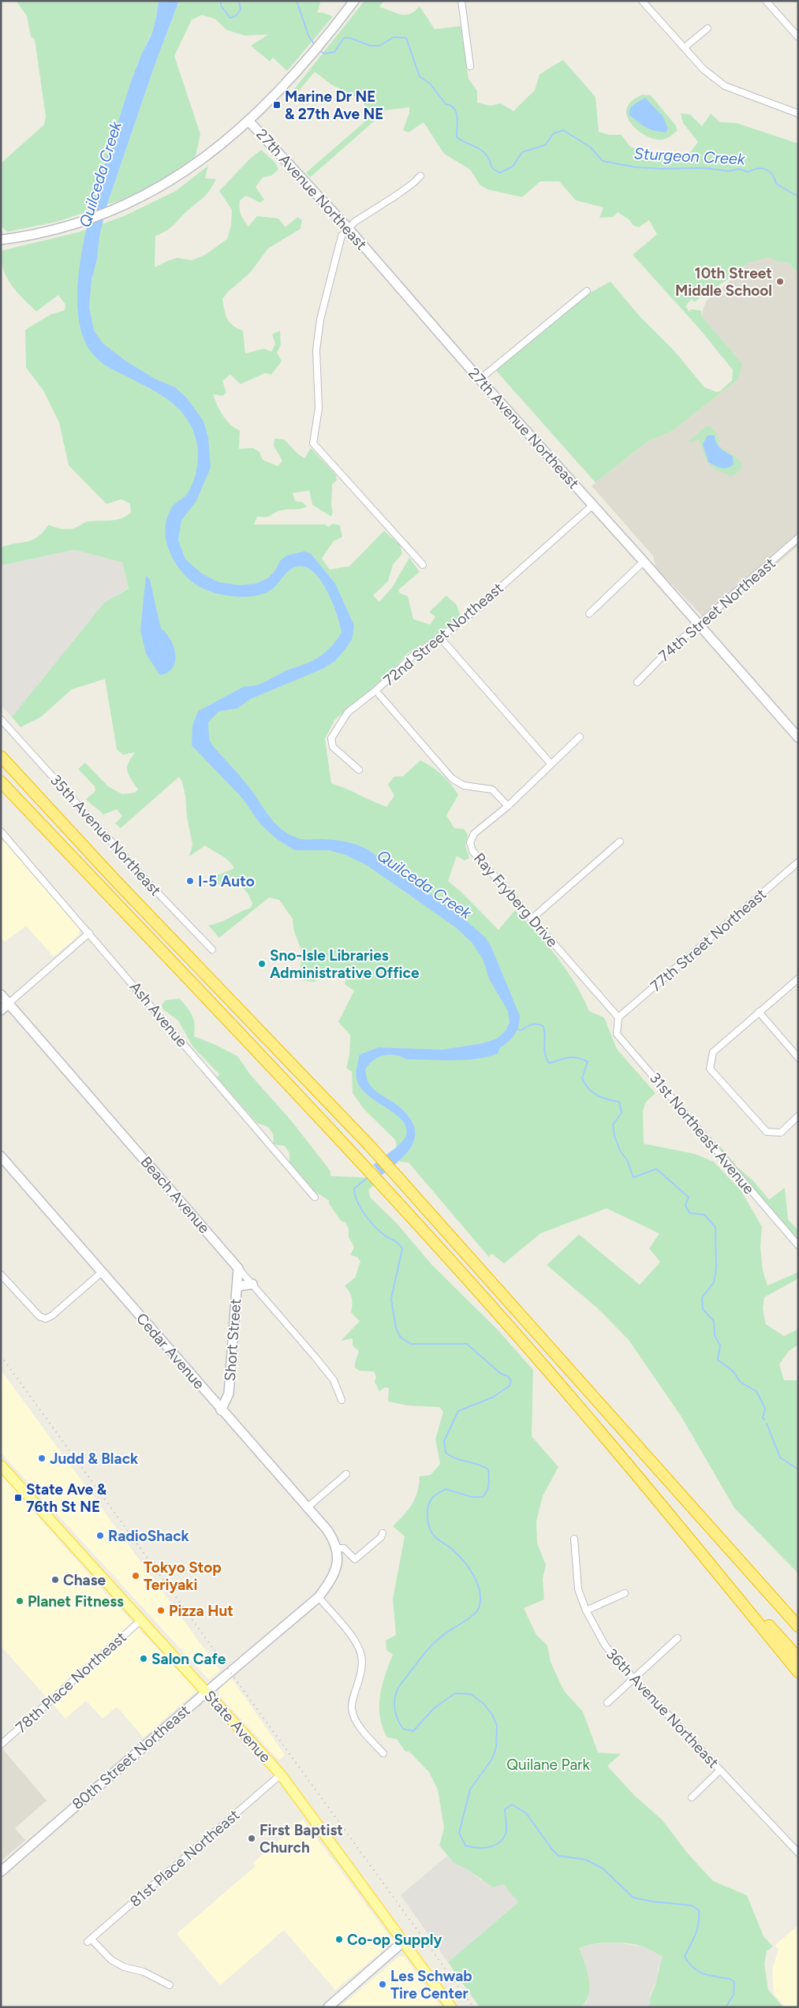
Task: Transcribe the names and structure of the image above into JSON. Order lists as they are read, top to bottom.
{
  "streets": {
    "main road": ["State Avenue"],
    "street": [
      "27th Avenue Northeast",
      "74th Street Northeast",
      "72nd Street Northeast",
      "35th Avenue Northeast",
      "Ray Fryberg Drive",
      "77th Street Northeast",
      "Ash Avenue",
      "31st Northeast Avenue",
      "Beach Avenue",
      "Short Street",
      "Cedar Avenue",
      "78th Place Northeast",
      "36th Avenue Northeast",
      "80th Street Northeast",
      "81st Place Northeast"
    ]
  },
  "crossings": [
    ["27th Avenue Northeast", "74th Street Northeast"],
    ["27th Avenue Northeast", "72nd Street Northeast"],
    ["Ray Fryberg Drive", "77th Street Northeast"],
    ["Ray Fryberg Drive", "31st Northeast Avenue"],
    ["77th Street Northeast", "31st Northeast Avenue"],
    ["Beach Avenue", "Short Street"],
    ["Short Street", "Cedar Avenue"],
    ["Cedar Avenue", "80th Street Northeast"],
    ["78th Place Northeast", "State Avenue"],
    ["State Avenue", "80th Street Northeast"],
    ["State Avenue", "81st Place Northeast"]
  ],
  "water": ["Sturgeon Creek", "Quilceda Creek"],
  "parks": ["Quilane Park"],
  "places": {
    "transit": ["Marine Dr NE & 27th Ave NE", "State Ave & 76th St NE"],
    "other": [
      "10th Street Middle School",
      "I-5 Auto",
      "Sno-Isle Libraries Administrative Office",
      "Judd & Black",
      "RadioShack",
      "Tokyo Stop Teriyaki",
      "Chase",
      "Planet Fitness",
      "Pizza Hut",
      "Salon Cafe",
      "First Baptist Church",
      "Co-op Supply",
      "Les Schwab Tire Center"
    ]
  }
}
